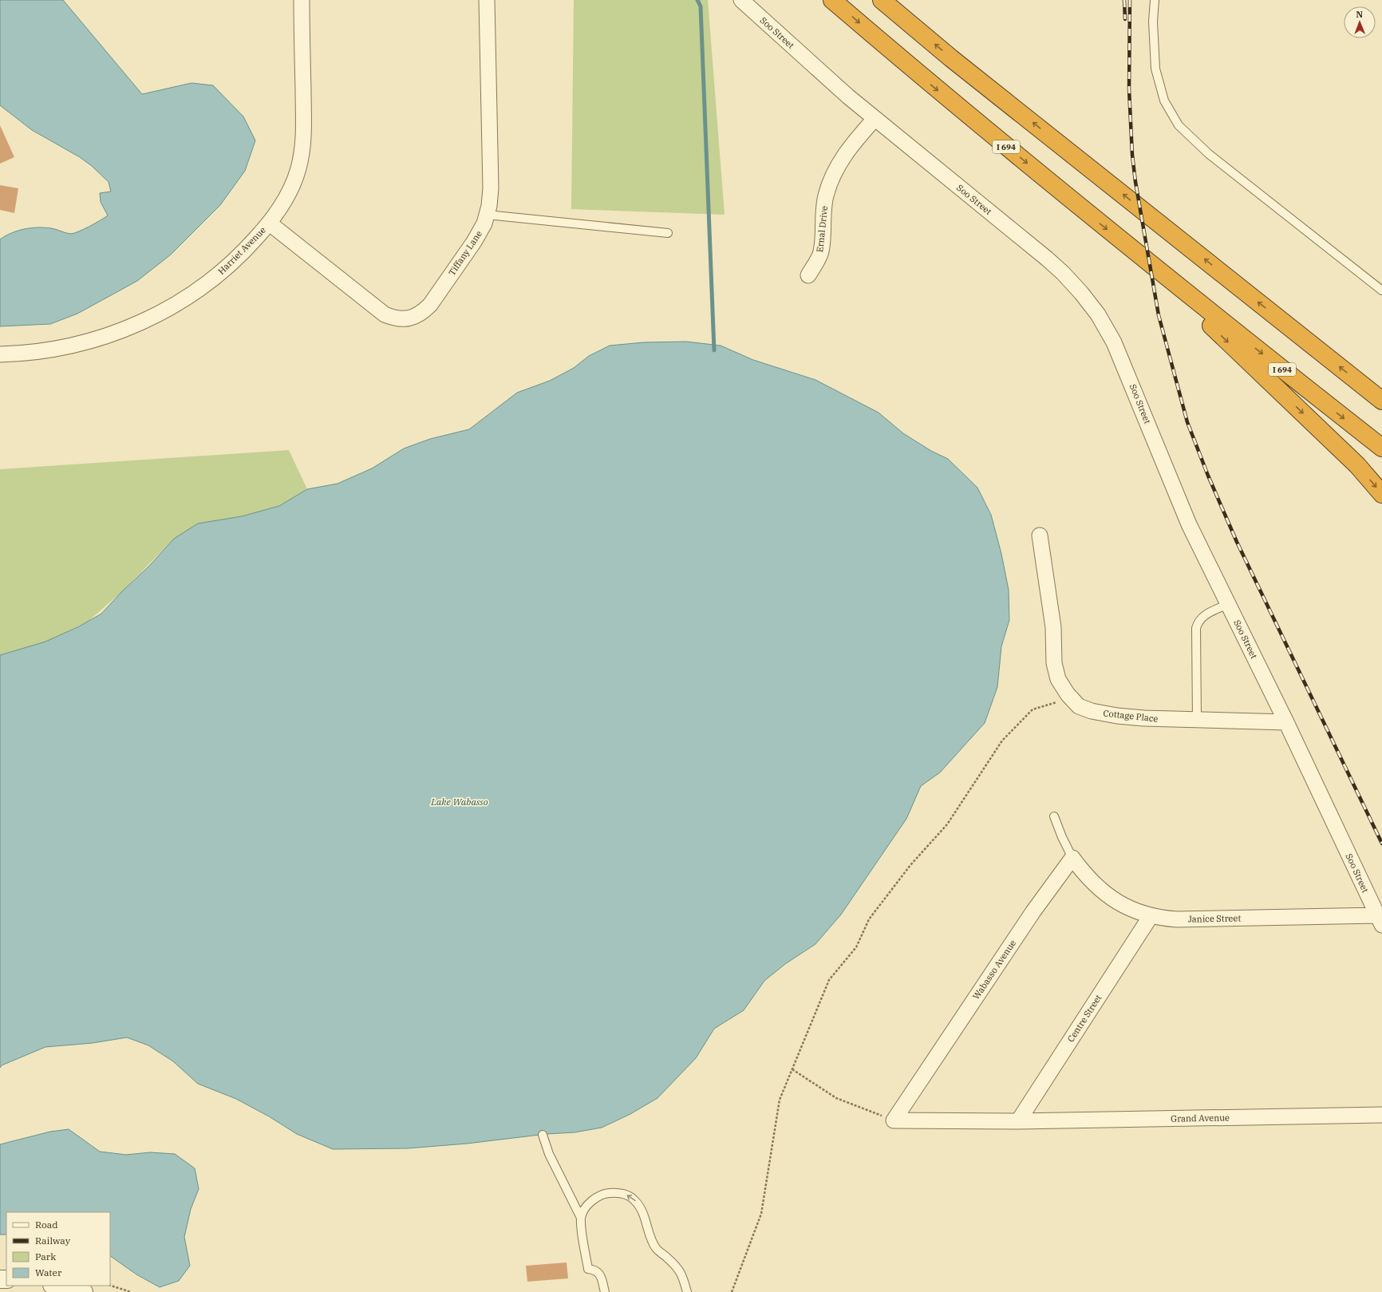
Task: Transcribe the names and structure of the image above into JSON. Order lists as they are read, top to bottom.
{
  "streets": {
    "highway": ["I 694"],
    "street": [
      "Soo Street",
      "Ernal Drive",
      "Harriet Avenue",
      "Tiffany Lane",
      "Cottage Place",
      "Janice Street",
      "Wabasso Avenue",
      "Centre Street",
      "Grand Avenue"
    ]
  },
  "crossings": [
    ["Soo Street", "Ernal Drive"],
    ["Soo Street", "Cottage Place"],
    ["Soo Street", "Janice Street"],
    ["Harriet Avenue", "Tiffany Lane"],
    ["Janice Street", "Wabasso Avenue"],
    ["Janice Street", "Centre Street"],
    ["Wabasso Avenue", "Grand Avenue"],
    ["Centre Street", "Grand Avenue"]
  ],
  "water": ["Lake Wabasso"],
  "legend": [
    "Road",
    "Railway",
    "Park",
    "Water"
  ],
  "north": "top"
}
